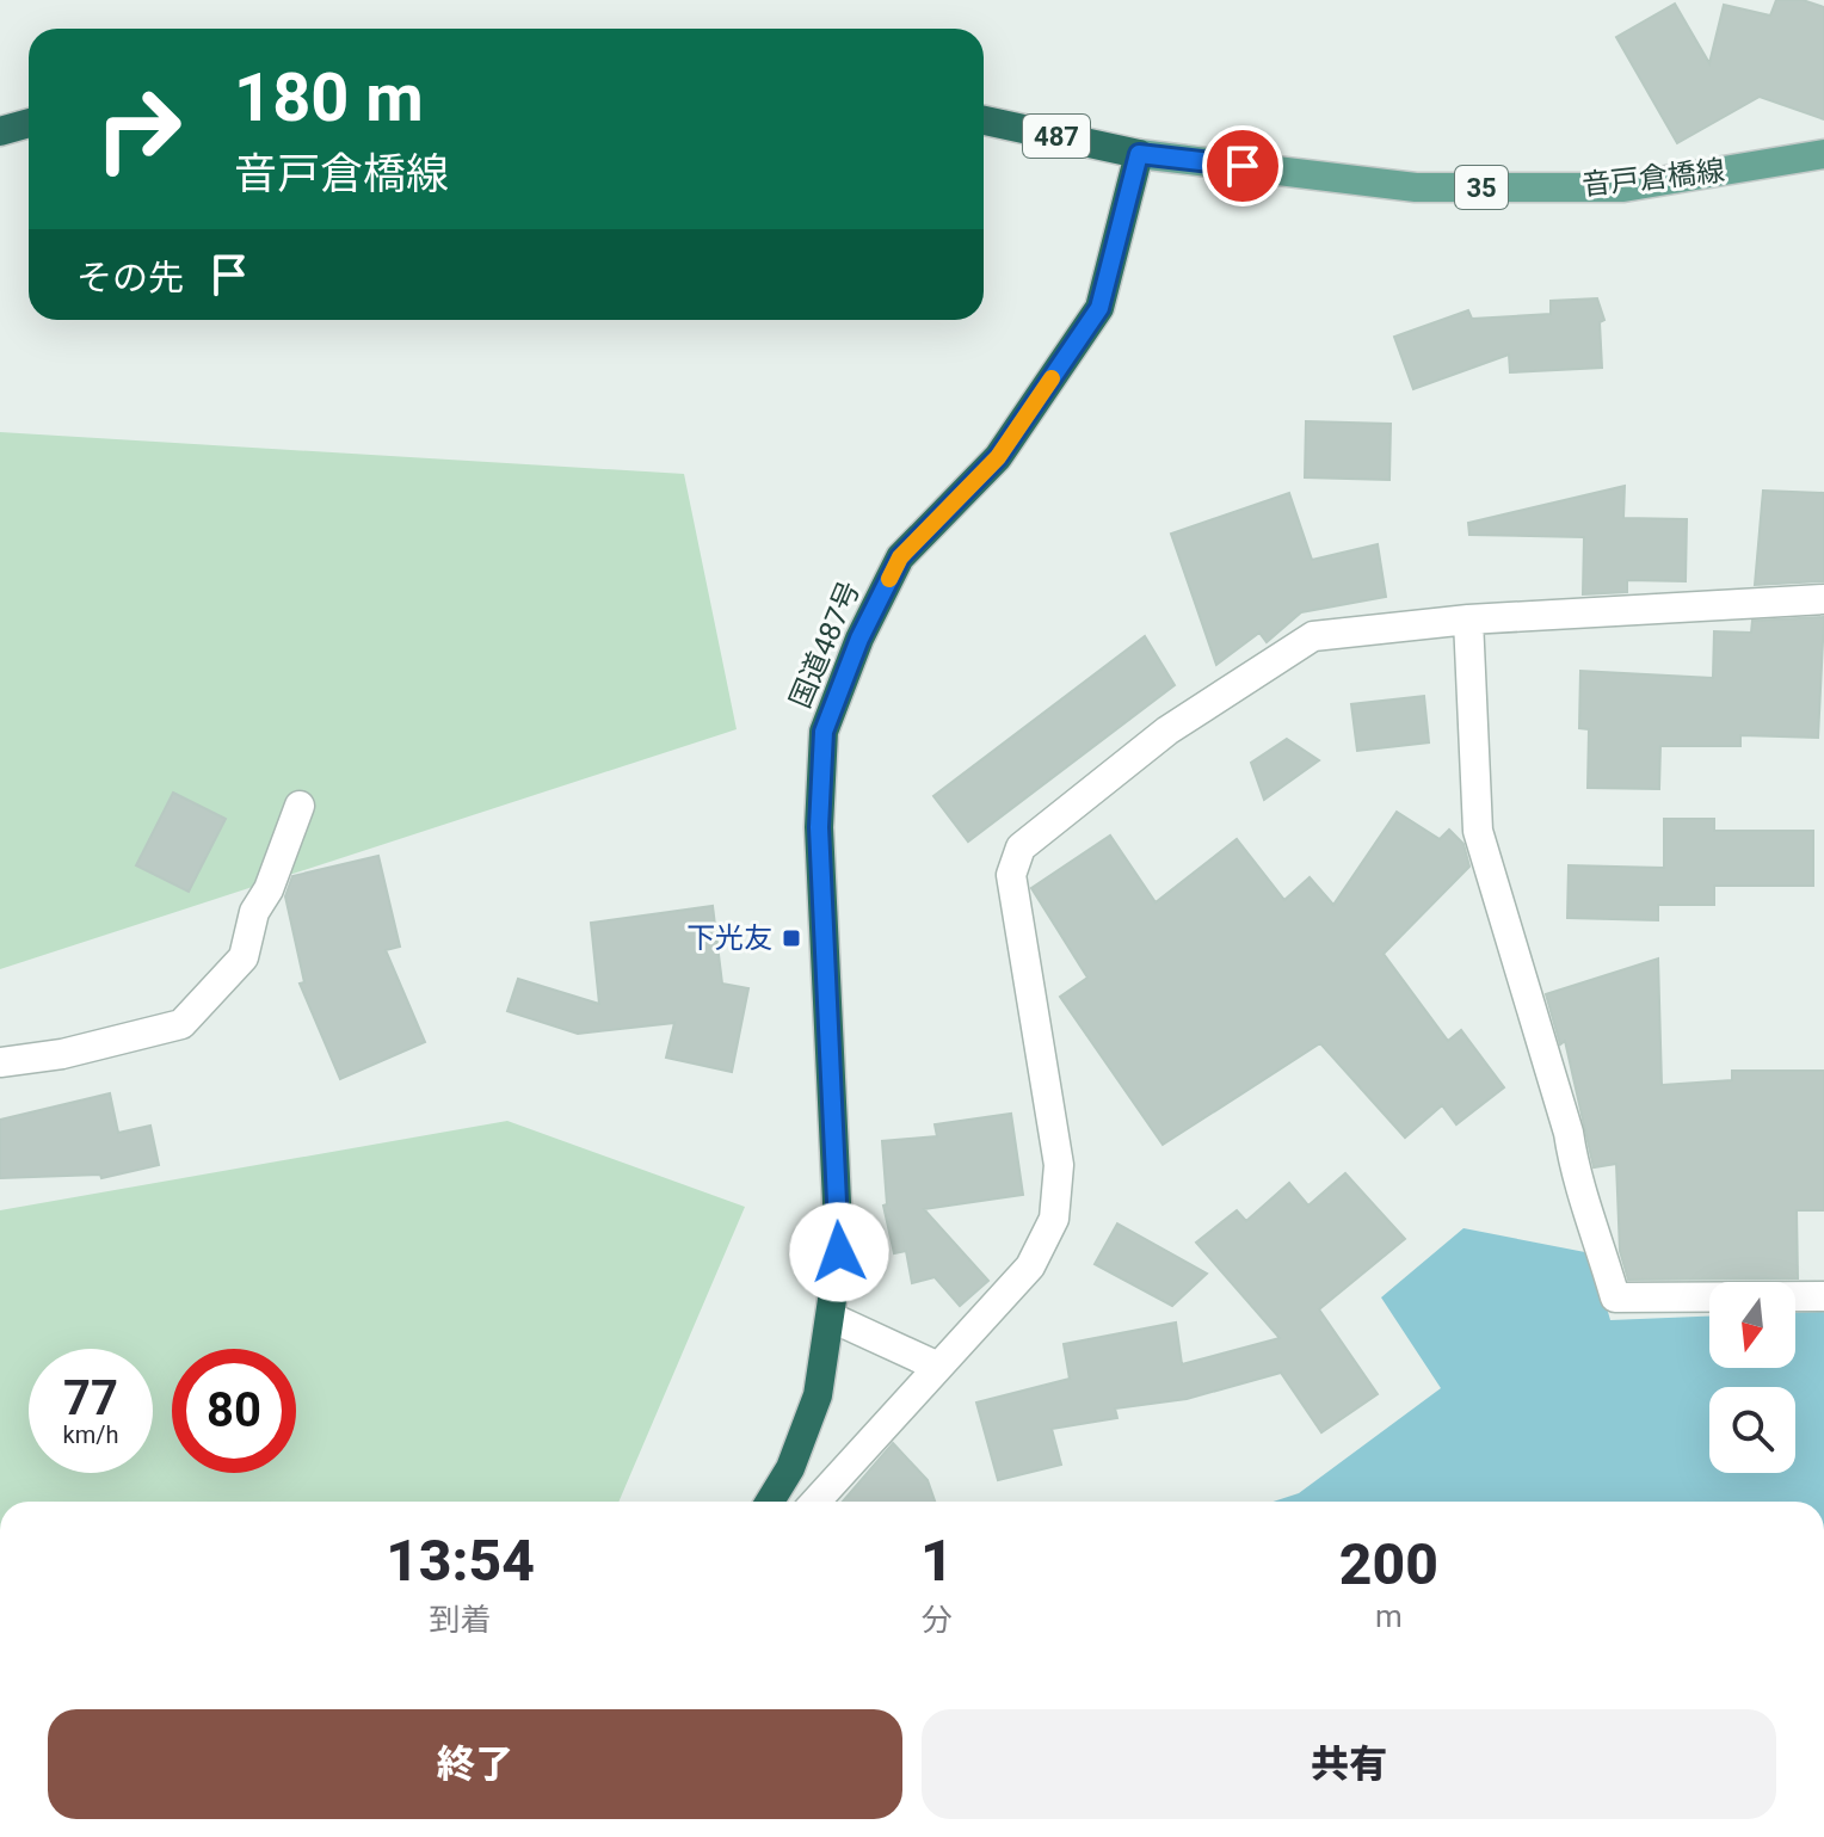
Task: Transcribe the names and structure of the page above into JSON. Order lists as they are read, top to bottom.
{
  "streets": {
    "highway": ["487", "国道487号"],
    "main road": ["音戸倉橋線", "35"]
  },
  "crossings": [
    ["487", "音戸倉橋線"],
    ["487", "国道487号"],
    ["音戸倉橋線", "国道487号"]
  ],
  "places": {
    "transit": ["下光友"]
  },
  "north": "bottom",
  "page": {
    "turn": ["180 m", "音戸倉橋線"],
    "then": "その先",
    "speed": "77 km/h",
    "limit": "80",
    "eta": [
      "13:54",
      "到着",
      "1",
      "分",
      "200",
      "m"
    ],
    "buttons": ["終了", "共有"]
  }
}
